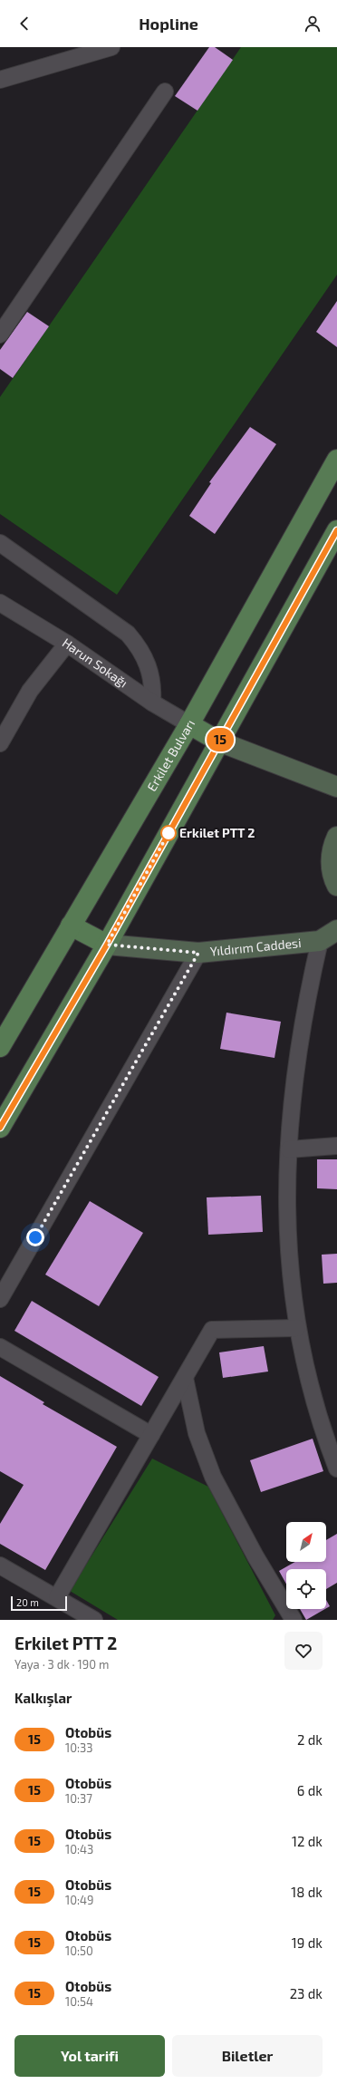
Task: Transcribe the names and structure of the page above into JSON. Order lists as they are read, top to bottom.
{
  "streets": {
    "main road": ["Erkilet Bulvarı"],
    "street": ["Harun Sokağı", "Yıldırım Caddesi"]
  },
  "crossings": [
    ["Harun Sokağı", "Erkilet Bulvarı"]
  ],
  "places": ["Erkilet PTT 2"],
  "lines": ["bus line 15"],
  "scale_bar": "20 m",
  "north": "top right",
  "page": {
    "header": "Hopline",
    "on_map": "15",
    "scale": "20 m",
    "heading": [
      ["Erkilet PTT 2", "Yaya · 3 dk · 190 m"],
      "Kalkışlar"
    ],
    "list": [
      {
        "mark": "15",
        "name": "Otobüs",
        "note": "10:33",
        "value": "2 dk"
      },
      {
        "mark": "15",
        "name": "Otobüs",
        "note": "10:37",
        "value": "6 dk"
      },
      {
        "mark": "15",
        "name": "Otobüs",
        "note": "10:43",
        "value": "12 dk"
      },
      {
        "mark": "15",
        "name": "Otobüs",
        "note": "10:49",
        "value": "18 dk"
      },
      {
        "mark": "15",
        "name": "Otobüs",
        "note": "10:50",
        "value": "19 dk"
      },
      {
        "mark": "15",
        "name": "Otobüs",
        "note": "10:54",
        "value": "23 dk"
      }
    ],
    "buttons": ["Yol tarifi", "Biletler"]
  }
}
